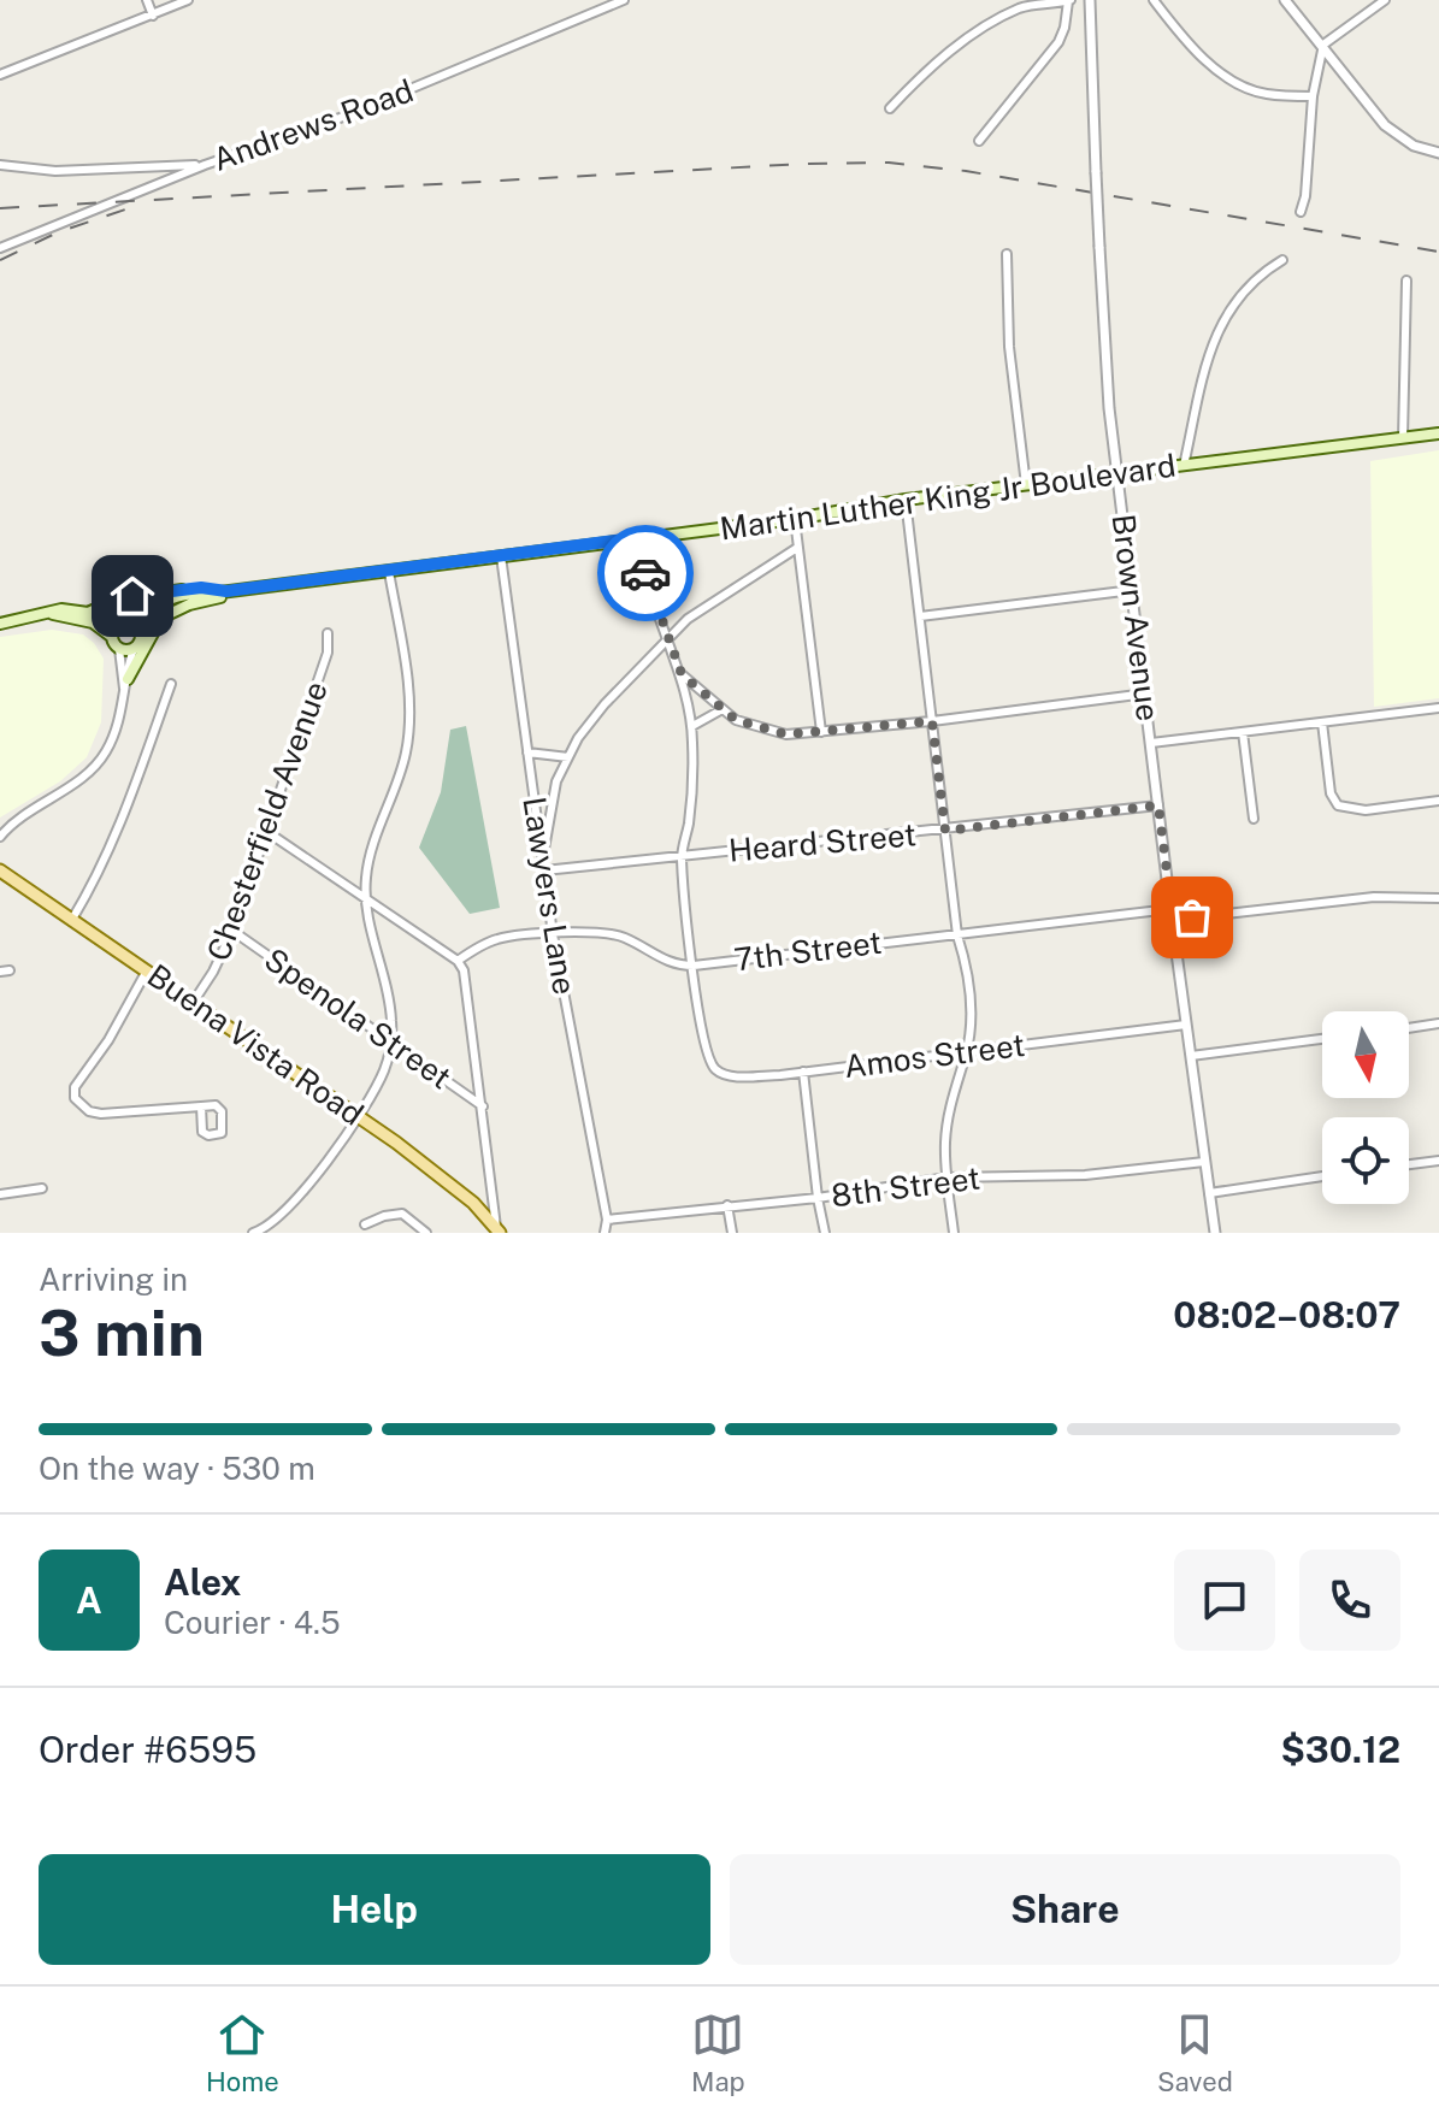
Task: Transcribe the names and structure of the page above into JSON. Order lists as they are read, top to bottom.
{
  "streets": {
    "main road": ["Martin Luther King Jr Boulevard", "Buena Vista Road"],
    "street": [
      "Andrews Road",
      "Brown Avenue",
      "Chesterfield Avenue",
      "Heard Street",
      "Lawyers Lane",
      "7th Street",
      "Spenola Street",
      "Amos Street",
      "8th Street"
    ]
  },
  "crossings": [
    ["Martin Luther King Jr Boulevard", "Brown Avenue"],
    ["Martin Luther King Jr Boulevard", "Lawyers Lane"],
    ["Brown Avenue", "Heard Street"],
    ["Brown Avenue", "7th Street"],
    ["Brown Avenue", "Amos Street"],
    ["Brown Avenue", "8th Street"],
    ["Chesterfield Avenue", "Spenola Street"],
    ["Chesterfield Avenue", "Buena Vista Road"],
    ["Heard Street", "Lawyers Lane"],
    ["Lawyers Lane", "7th Street"],
    ["Lawyers Lane", "8th Street"],
    ["7th Street", "Amos Street"]
  ],
  "north": "bottom",
  "page": {
    "heading": ["3 min", "Arriving in", "08:02–08:07"],
    "panel": [
      "Alex",
      "Courier · 4.5",
      "Order #6595",
      "$30.12"
    ],
    "bar": "On the way · 530 m",
    "round": "A",
    "buttons": ["Help", "Share"],
    "tabs": ["Home", "Map", "Saved"]
  }
}
